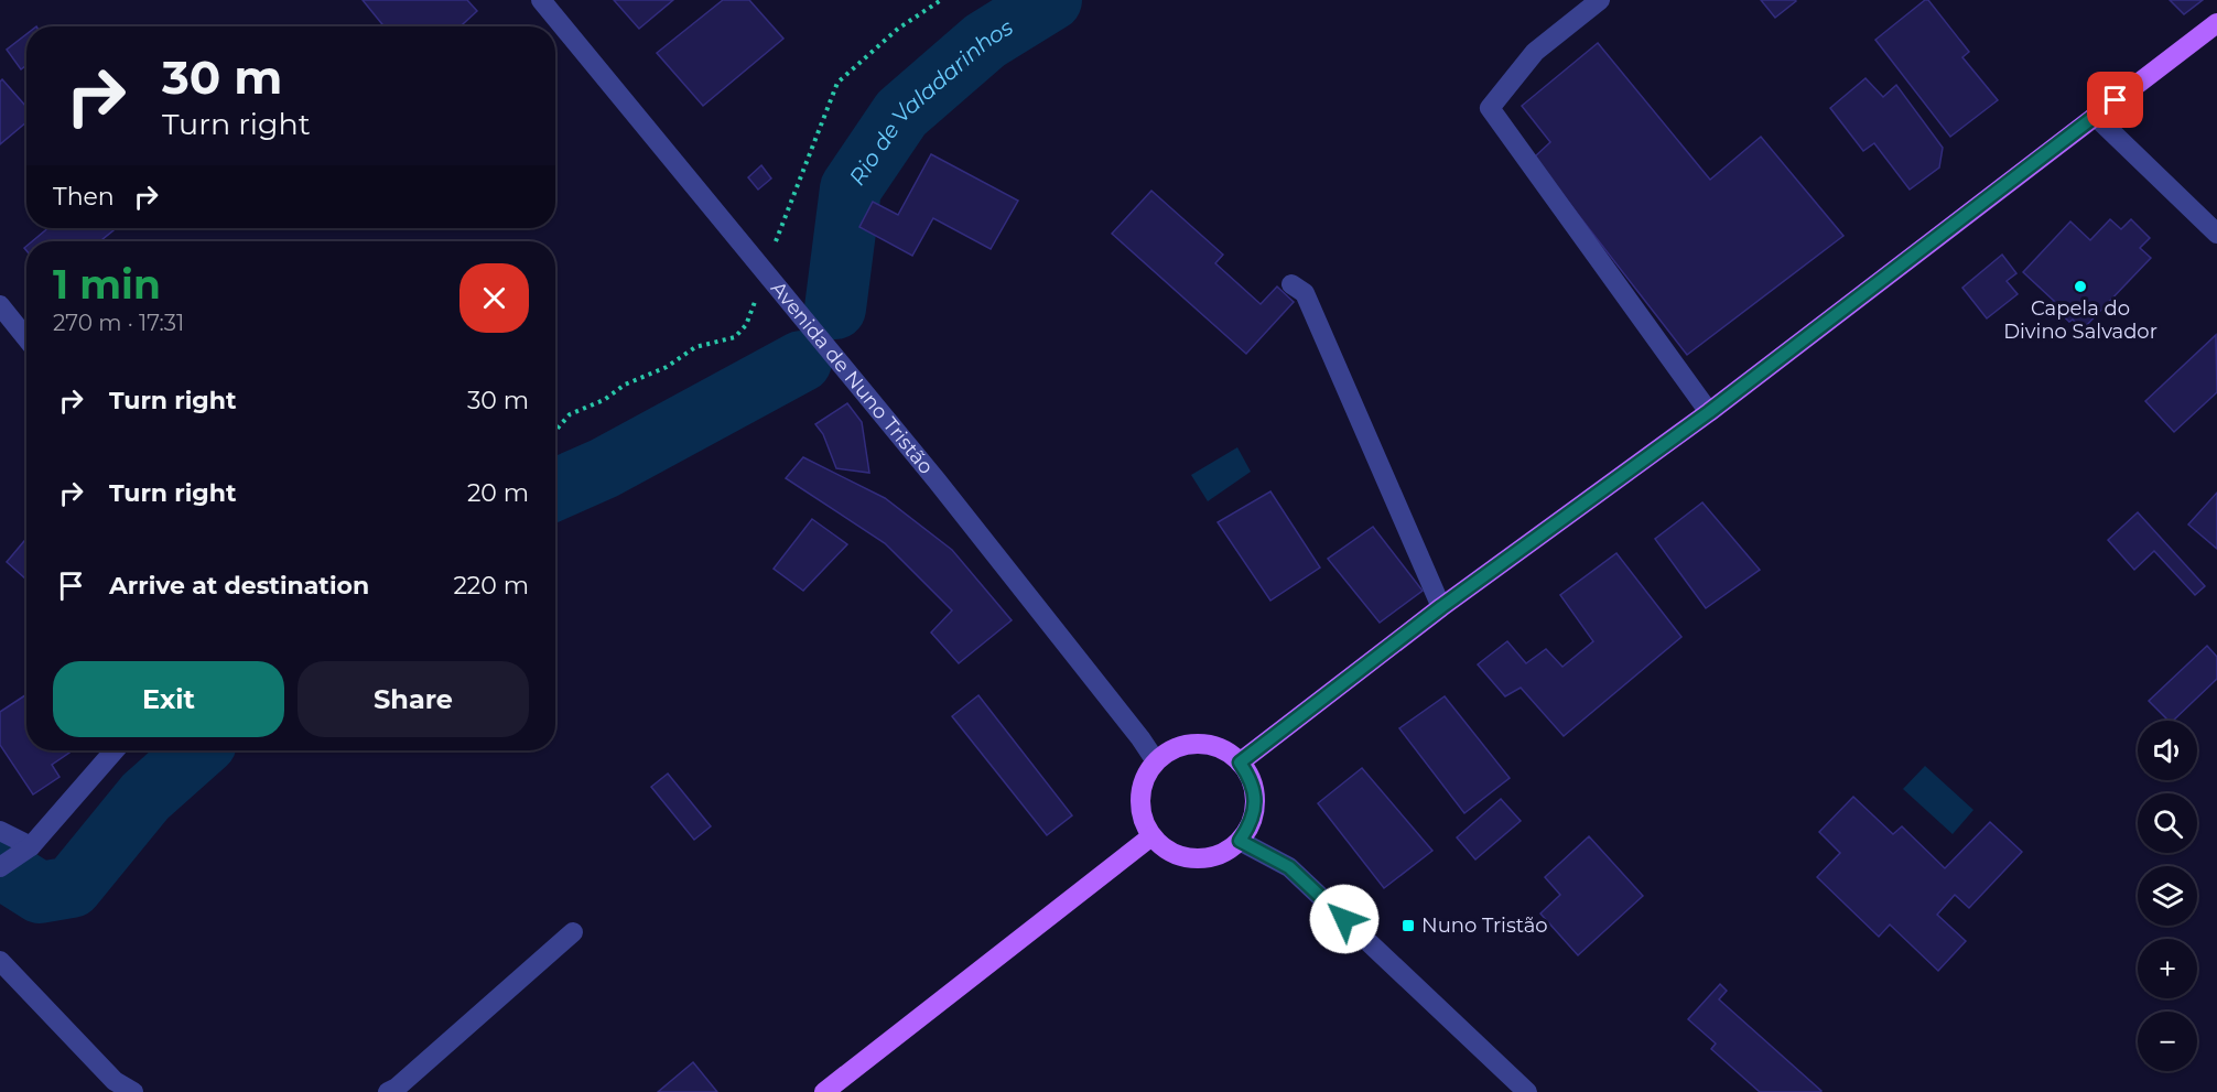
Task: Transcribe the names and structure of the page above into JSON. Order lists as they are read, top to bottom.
{
  "streets": {
    "street": ["Avenida de Nuno Tristão"]
  },
  "water": ["Rio de Valadarinhos"],
  "places": {
    "other": ["Capela do Divino Salvador"],
    "transit": ["Nuno Tristão"]
  },
  "page": {
    "turn": ["30 m", "Turn right"],
    "then": "Then",
    "heading": ["1 min", "270 m · 17:31"],
    "list": [
      {
        "name": "Turn right",
        "value": "30 m"
      },
      {
        "name": "Turn right",
        "value": "20 m"
      },
      {
        "name": "Arrive at destination",
        "value": "220 m"
      }
    ],
    "buttons": ["Exit", "Share"],
    "map_buttons": ["+", "−"]
  }
}
